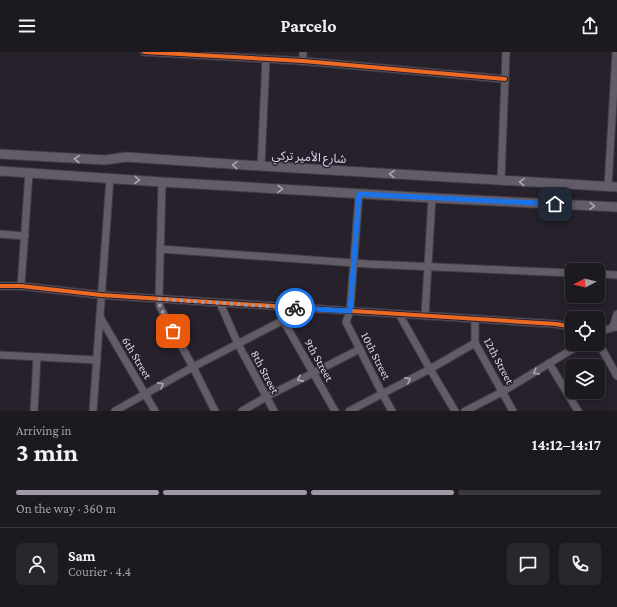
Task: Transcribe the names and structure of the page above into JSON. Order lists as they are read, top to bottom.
{
  "streets": {
    "main road": ["شارع الأمير تركي"],
    "street": [
      "10th Street",
      "6th Street",
      "9th Street",
      "12th Street",
      "8th Street"
    ]
  },
  "crossings": [
    ["شارع الأمير تركي", "10th Street"]
  ],
  "north": "left",
  "page": {
    "header": "Parcelo",
    "heading": ["3 min", "Arriving in", "14:12–14:17"],
    "panel": ["Sam", "Courier · 4.4"],
    "bar": "On the way · 360 m"
  }
}
